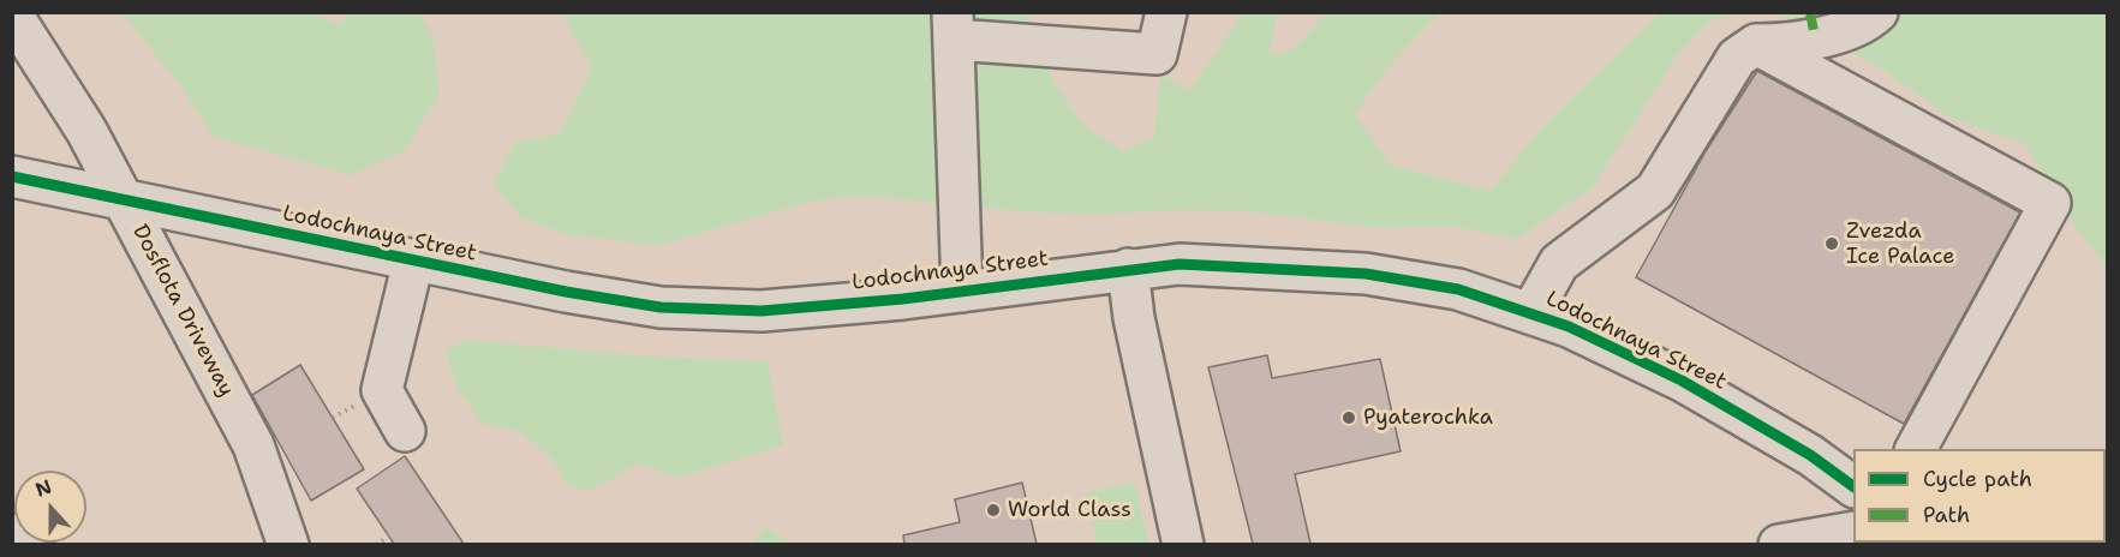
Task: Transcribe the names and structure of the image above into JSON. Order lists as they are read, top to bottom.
{
  "streets": {
    "street": ["Lodochnaya Street", "Dosflota Driveway"]
  },
  "crossings": [
    ["Lodochnaya Street", "Dosflota Driveway"]
  ],
  "places": ["Zvezda Ice Palace", "Pyaterochka", "World Class"],
  "legend": ["Cycle path", "Path"],
  "north": "top"
}
